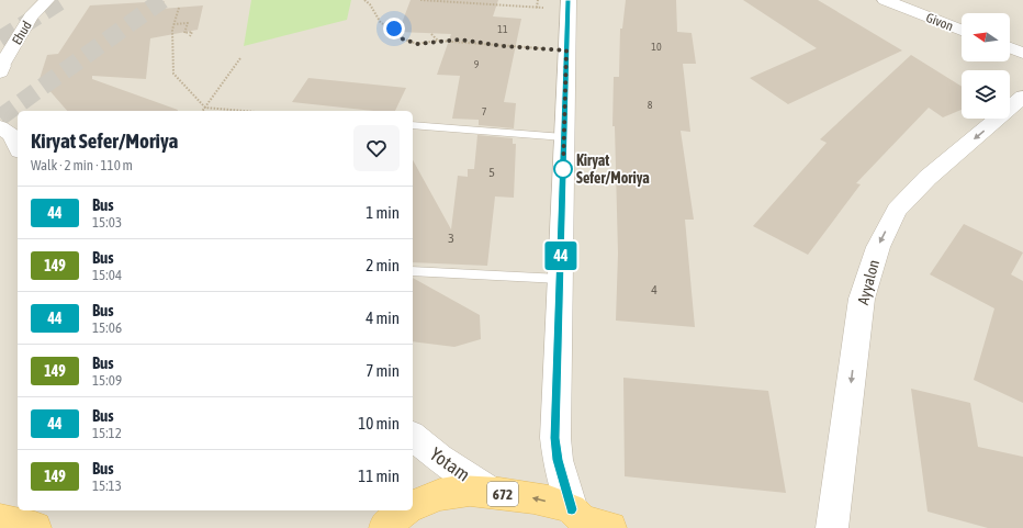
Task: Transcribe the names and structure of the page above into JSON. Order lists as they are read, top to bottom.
{
  "streets": {
    "main road": ["672"],
    "street": [
      "Givon",
      "Ehud",
      "Ayyalon",
      "Yotam"
    ]
  },
  "crossings": [
    ["Yotam", "672"]
  ],
  "one_way": ["Ayyalon"],
  "places": ["Kiryat Sefer/Moriya"],
  "lines": ["bus line 44"],
  "house_numbers": [
    "11",
    "10",
    "9",
    "8",
    "7",
    "5",
    "3",
    "4"
  ],
  "north": "left",
  "page": {
    "on_map": "44",
    "heading": ["Kiryat Sefer/Moriya", "Walk · 2 min · 110 m"],
    "list": [
      {
        "mark": "44",
        "name": "Bus",
        "note": "15:03",
        "value": "1 min"
      },
      {
        "mark": "149",
        "name": "Bus",
        "note": "15:04",
        "value": "2 min"
      },
      {
        "mark": "44",
        "name": "Bus",
        "note": "15:06",
        "value": "4 min"
      },
      {
        "mark": "149",
        "name": "Bus",
        "note": "15:09",
        "value": "7 min"
      },
      {
        "mark": "44",
        "name": "Bus",
        "note": "15:12",
        "value": "10 min"
      },
      {
        "mark": "149",
        "name": "Bus",
        "note": "15:13",
        "value": "11 min"
      }
    ]
  }
}
